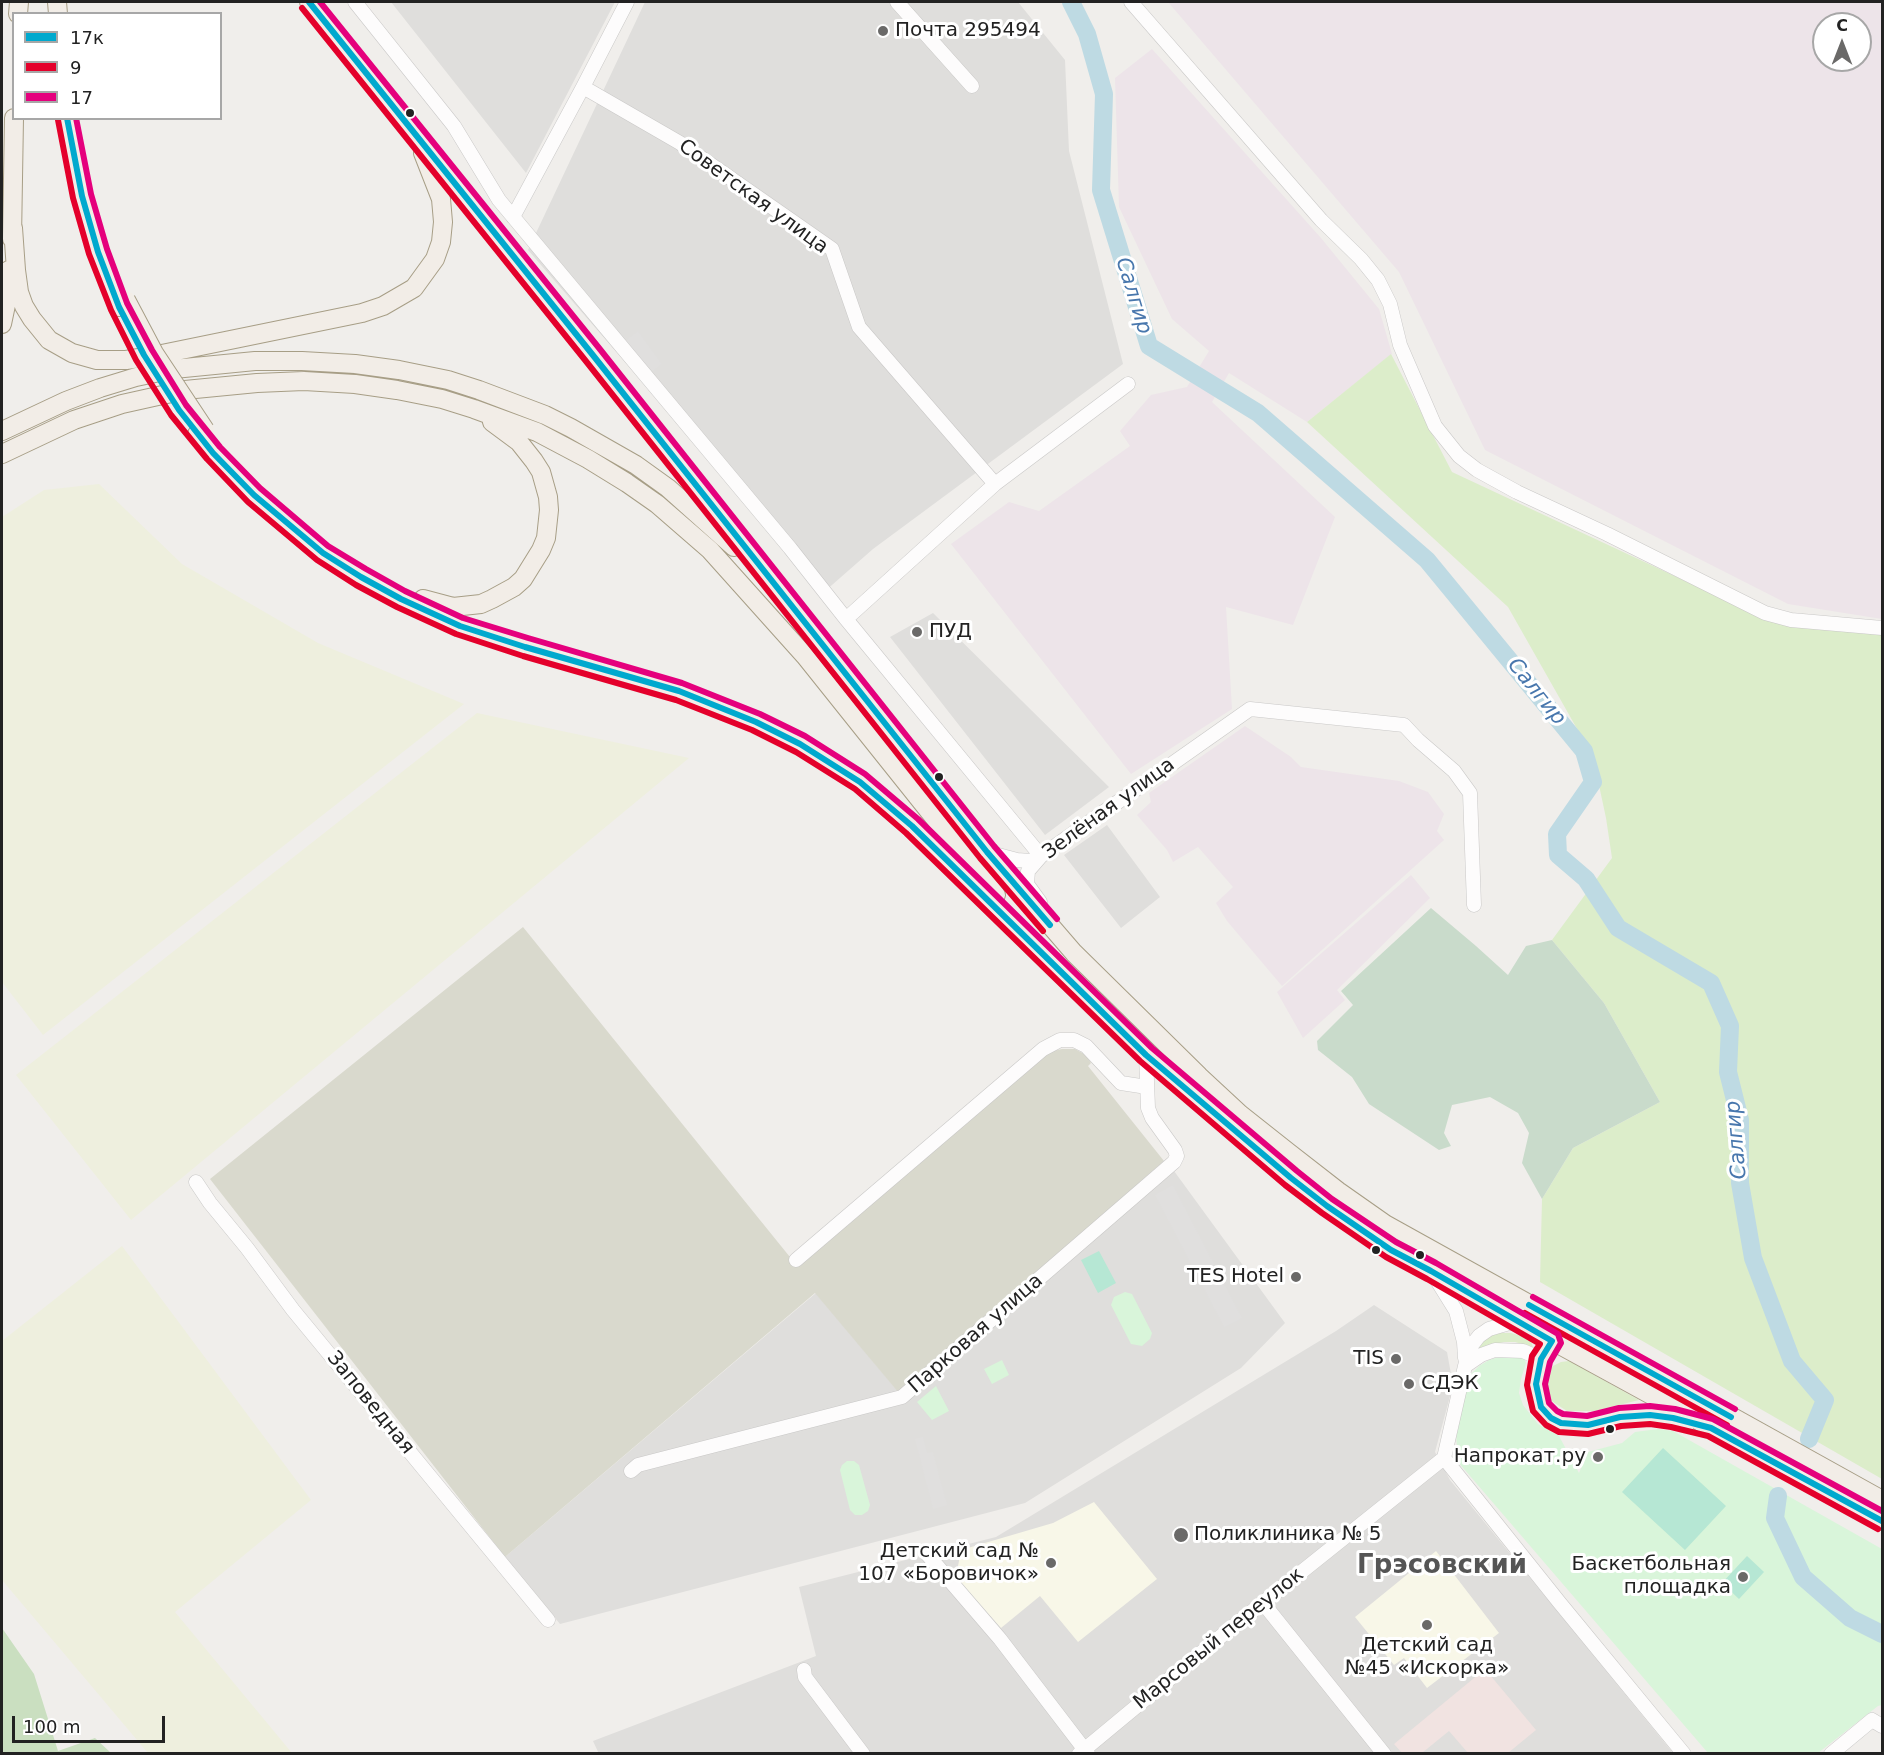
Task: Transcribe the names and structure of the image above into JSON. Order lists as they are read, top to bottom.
{
  "streets": {
    "street": [
      "Советская улица",
      "Зелёная улица",
      "Парковая улица",
      "Заповедная",
      "Марсовый переулок"
    ]
  },
  "districts": ["Грэсовский"],
  "water": ["Салгир"],
  "places": [
    "Почта 295494",
    "ПУД",
    "TES Hotel",
    "TIS",
    "СДЭК",
    "Напрокат.ру",
    "Поликлиника № 5",
    "Детский сад № 107 «Боровичок»",
    "Баскетбольная площадка",
    "Детский сад №45 «Искорка»"
  ],
  "lines": ["transit line 17к", "transit line 17", "transit line 9"],
  "legend": ["17к", "9", "17"],
  "scale_bar": "100 m",
  "north": "top"
}
